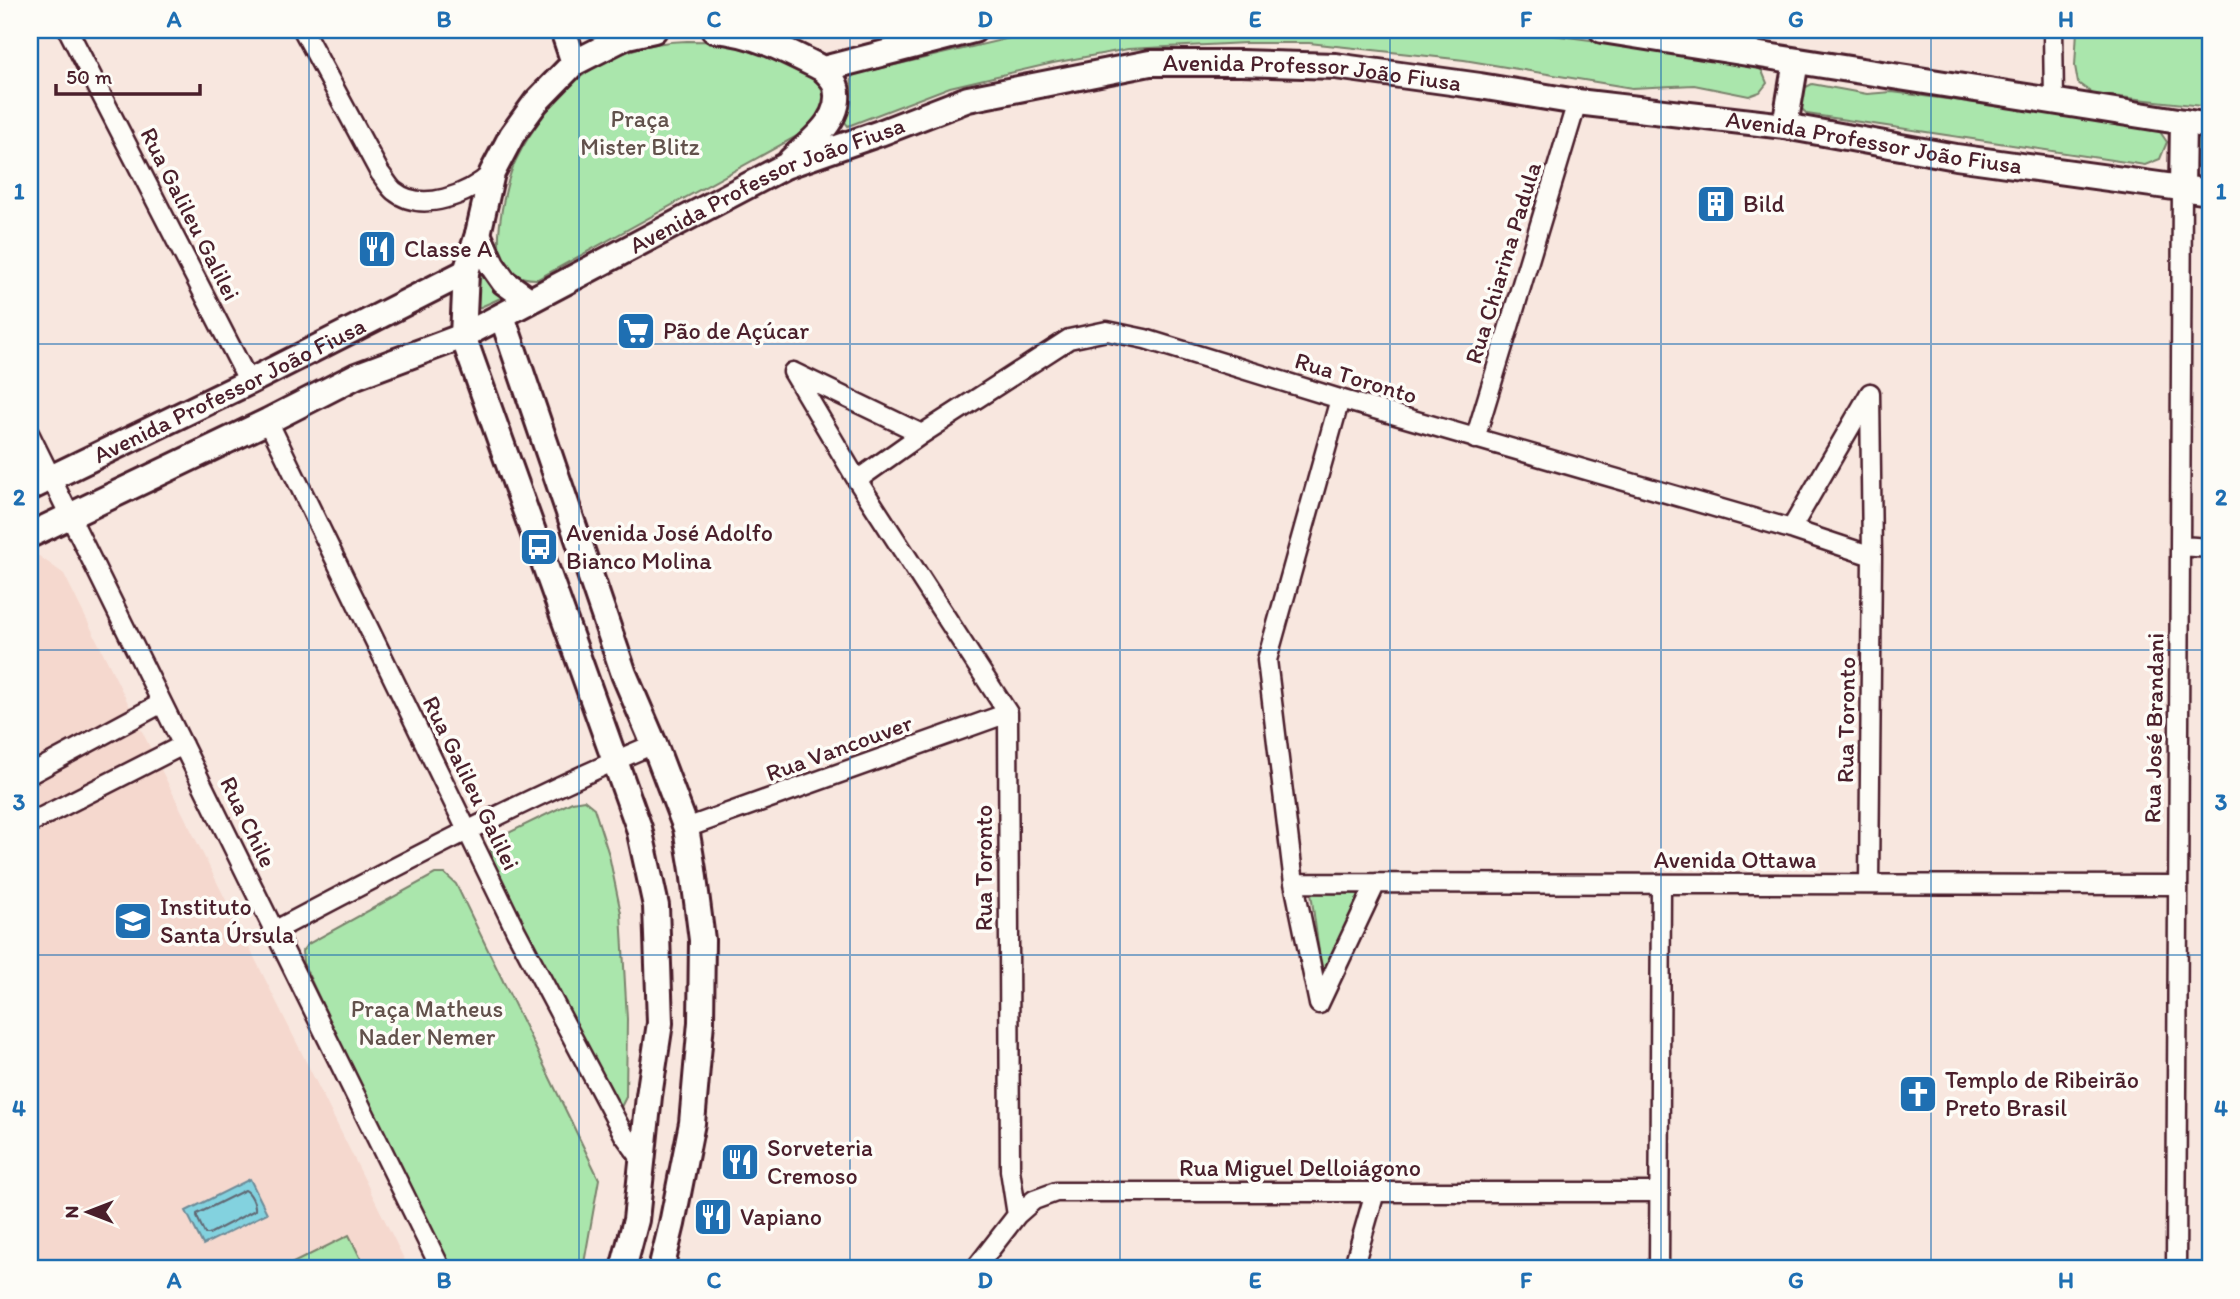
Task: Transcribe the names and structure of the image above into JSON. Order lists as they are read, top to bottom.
{
  "streets": {
    "main road": ["Avenida Professor João Fiusa"],
    "street": [
      "Rua Galileu Galilei",
      "Rua Chiarina Padula",
      "Rua Toronto",
      "Rua José Brandani",
      "Rua Vancouver",
      "Rua Chile",
      "Avenida Ottawa",
      "Rua Miguel Delloiágono"
    ]
  },
  "crossings": [
    ["Avenida Professor João Fiusa", "Rua Galileu Galilei"],
    ["Avenida Professor João Fiusa", "Rua Chiarina Padula"],
    ["Avenida Professor João Fiusa", "Rua José Brandani"],
    ["Avenida Professor João Fiusa", "Rua Chile"],
    ["Rua Chiarina Padula", "Rua Toronto"],
    ["Rua Toronto", "Rua Vancouver"],
    ["Rua Toronto", "Avenida Ottawa"],
    ["Rua Toronto", "Rua Miguel Delloiágono"],
    ["Rua José Brandani", "Avenida Ottawa"]
  ],
  "parks": ["Praça Mister Blitz", "Praça Matheus Nader Nemer"],
  "places": {
    "building": ["Bild"],
    "restaurant": ["Classe A", "Sorveteria Cremoso", "Vapiano"],
    "supermarket": ["Pão de Açúcar"],
    "bus stop": ["Avenida José Adolfo Bianco Molina"],
    "school or university": ["Instituto Santa Úrsula"],
    "church": ["Templo de Ribeirão Preto Brasil"]
  },
  "scale_bar": "50 m",
  "north": "left",
  "grid": {
    "columns": [
      "A",
      "B",
      "C",
      "D",
      "E",
      "F",
      "G",
      "H"
    ],
    "rows": [
      "1",
      "2",
      "3",
      "4"
    ]
  }
}
